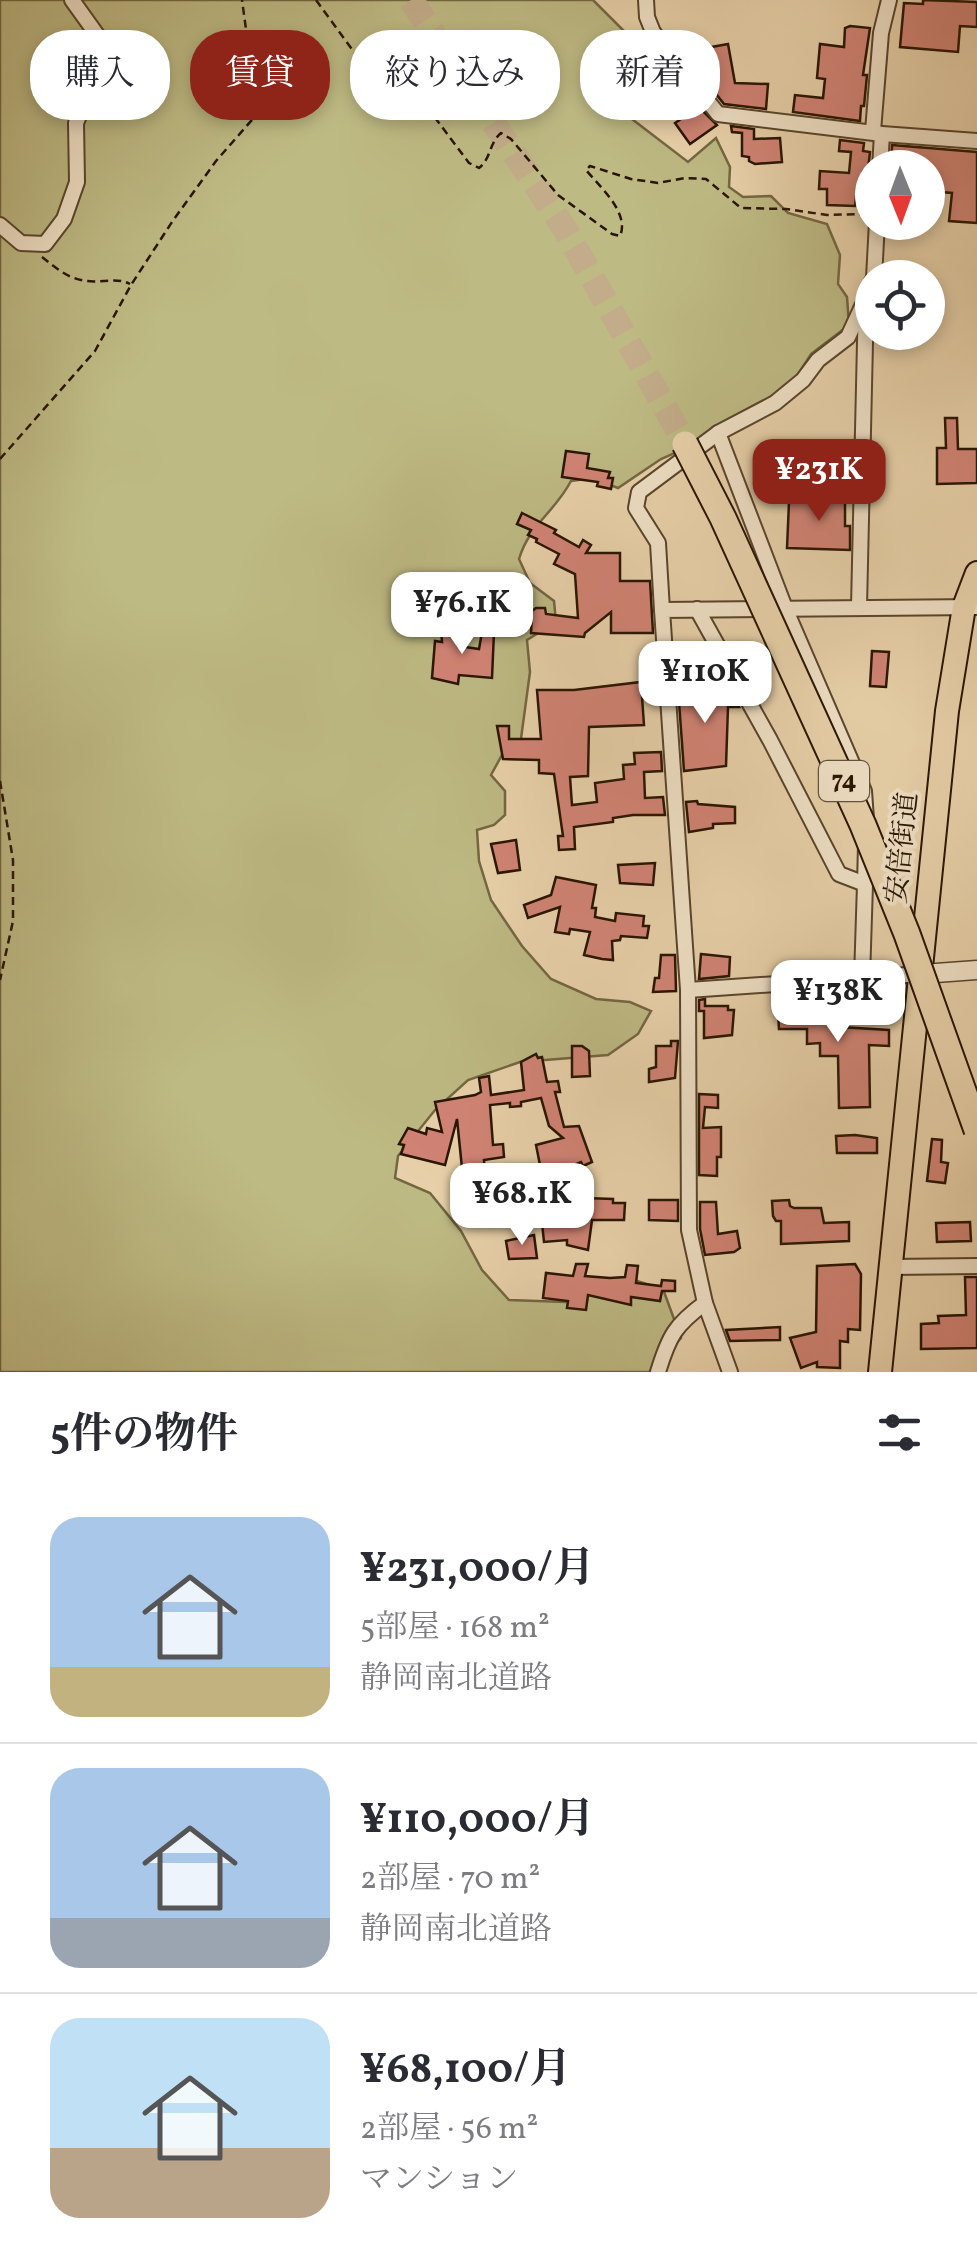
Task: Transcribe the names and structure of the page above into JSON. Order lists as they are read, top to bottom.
{
  "streets": {
    "highway": ["74"],
    "main road": ["安倍街道"]
  },
  "north": "bottom",
  "page": {
    "chip": [
      "購入",
      "賃貸",
      "絞り込み",
      "新着"
    ],
    "price": [
      "¥231K",
      "¥76.1K",
      "¥110K",
      "¥138K",
      "¥68.1K"
    ],
    "heading": "5件の物件",
    "list": [
      {
        "name": "¥231,000/月",
        "note": "5部屋 · 168 m² · 静岡南北道路"
      },
      {
        "name": "¥110,000/月",
        "note": "2部屋 · 70 m² · 静岡南北道路"
      },
      {
        "name": "¥68,100/月",
        "note": "2部屋 · 56 m² · マンション"
      }
    ]
  }
}
